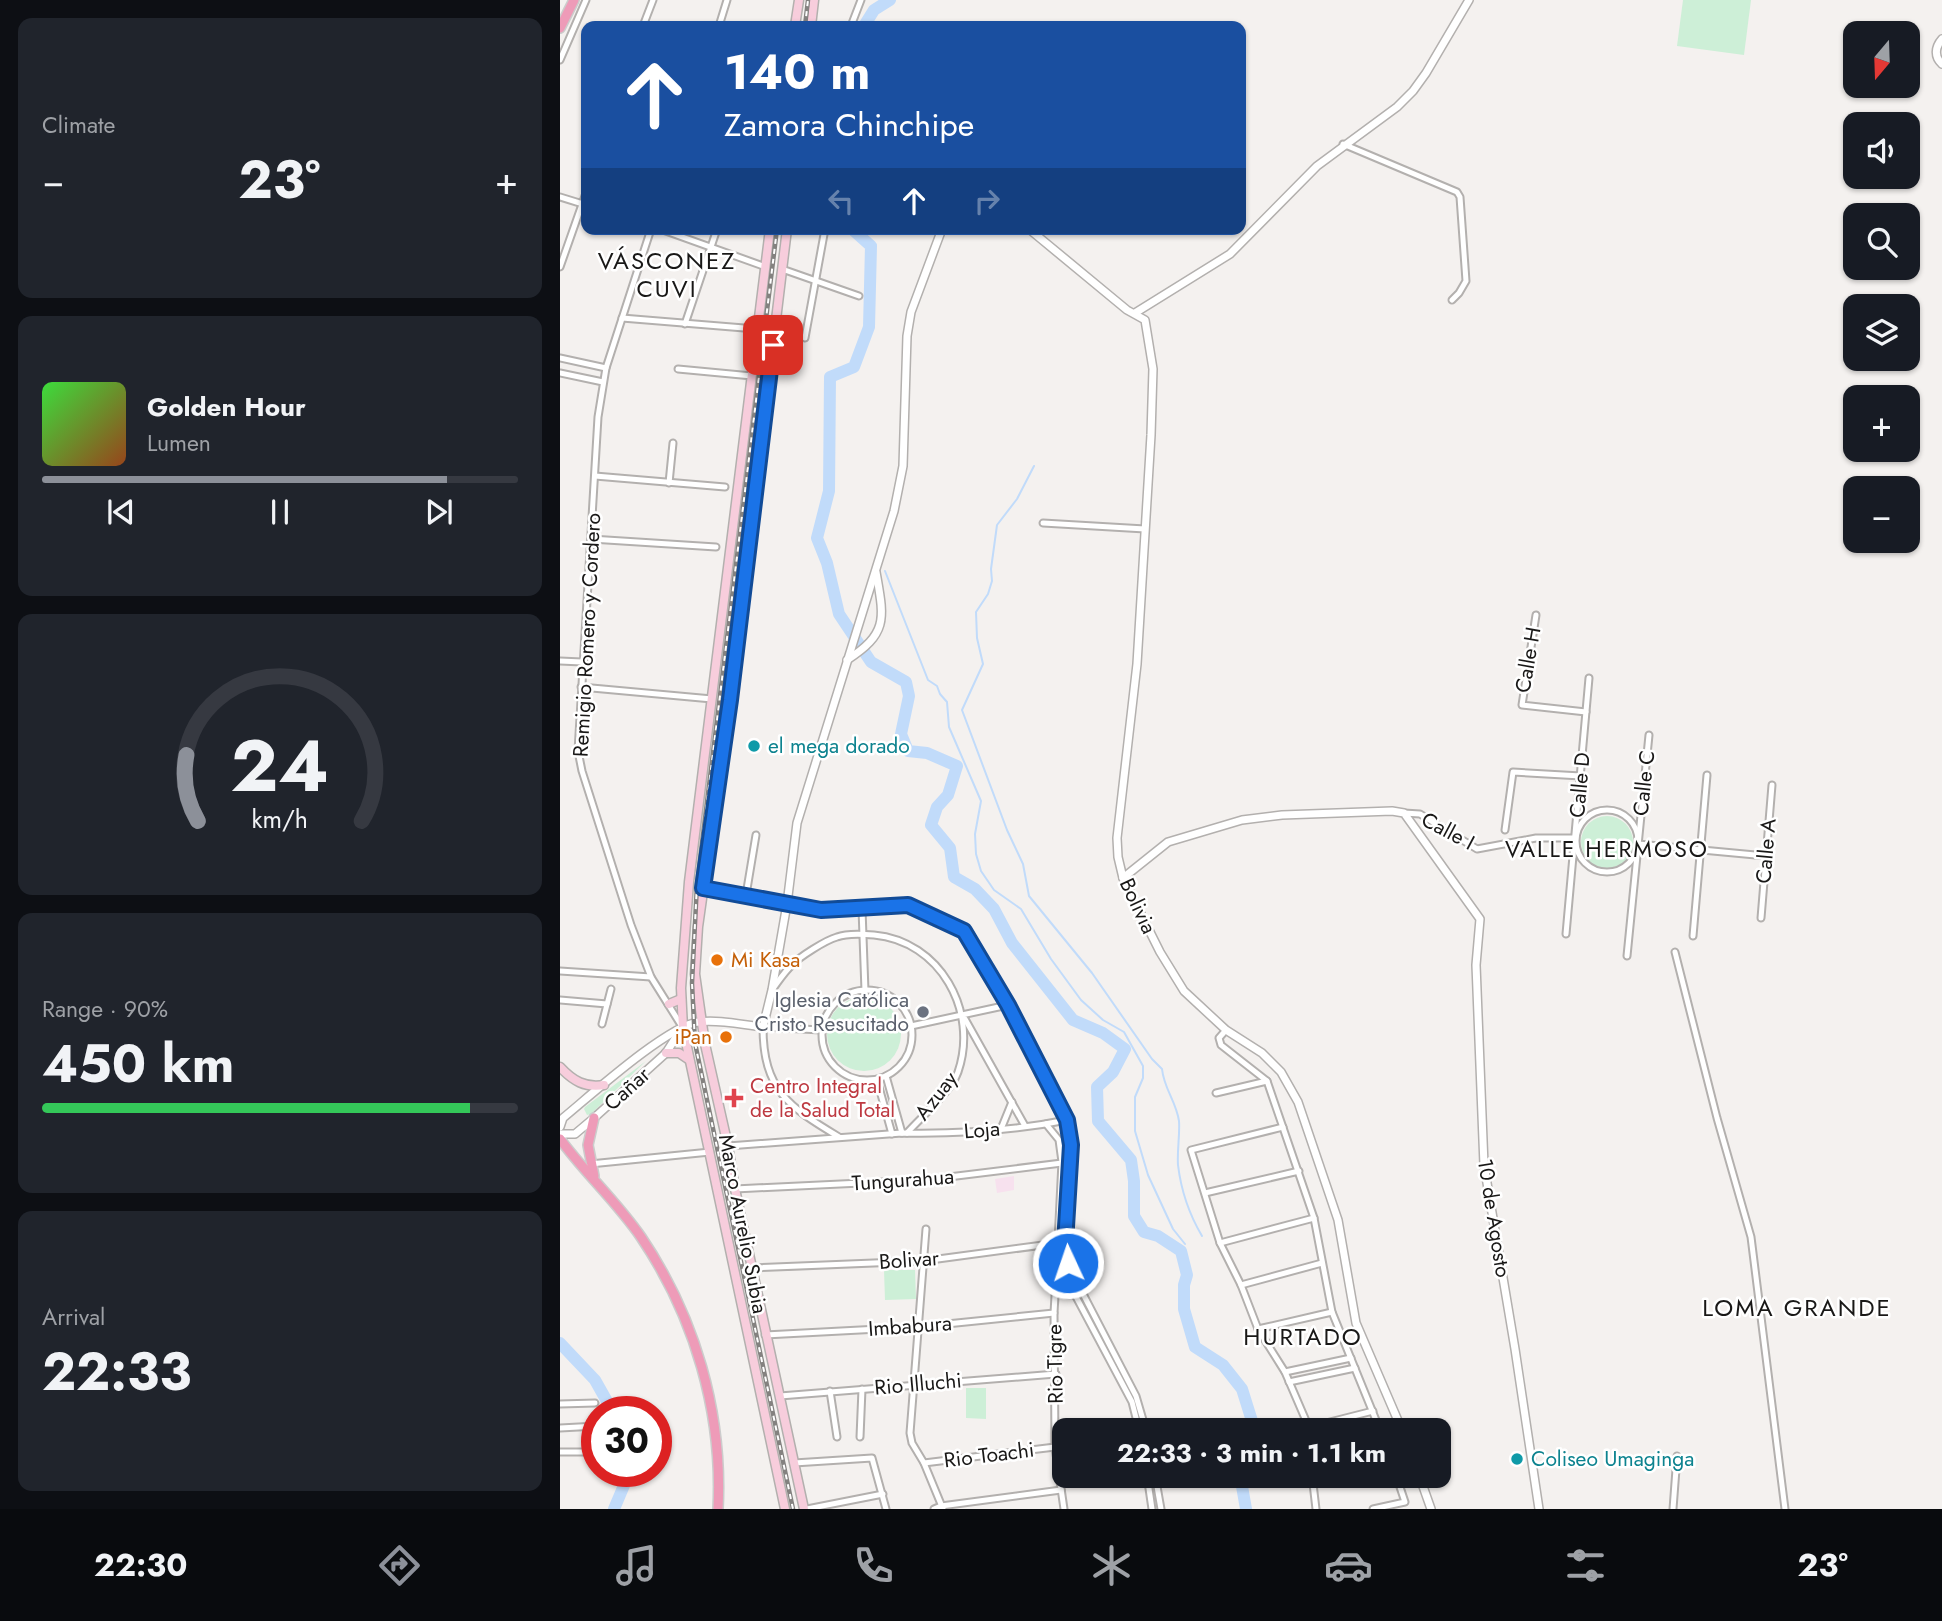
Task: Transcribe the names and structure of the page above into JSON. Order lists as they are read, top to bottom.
{
  "streets": {
    "main road": ["Marco Aurelio Subia"],
    "street": [
      "Remigio Romero y Cordero",
      "Calle H",
      "Calle C",
      "Calle D",
      "Calle I",
      "Calle A",
      "Bolivia",
      "Cañar",
      "Azuay",
      "Loja",
      "Tungurahua",
      "10 de Agosto",
      "Bolivar",
      "Imbabura",
      "Rio Tigre",
      "Rio Illuchi",
      "Rio Toachi"
    ]
  },
  "crossings": [
    ["Remigio Romero y Cordero", "Cañar"],
    ["Remigio Romero y Cordero", "Marco Aurelio Subia"],
    ["Calle H", "Calle D"],
    ["Calle C", "Calle D"],
    ["Calle C", "Calle I"],
    ["Calle D", "Calle I"],
    ["Calle I", "10 de Agosto"],
    ["Cañar", "Marco Aurelio Subia"],
    ["Azuay", "Loja"],
    ["Loja", "Marco Aurelio Subia"],
    ["Tungurahua", "Marco Aurelio Subia"],
    ["Tungurahua", "Rio Tigre"],
    ["Marco Aurelio Subia", "Bolivar"],
    ["Marco Aurelio Subia", "Imbabura"],
    ["Marco Aurelio Subia", "Rio Illuchi"],
    ["Bolivar", "Rio Tigre"],
    ["Imbabura", "Rio Tigre"],
    ["Rio Tigre", "Rio Illuchi"]
  ],
  "districts": [
    "VÁSCONEZ CUVI",
    "VALLE HERMOSO",
    "LOMA GRANDE",
    "HURTADO"
  ],
  "places": {
    "other": [
      "el mega dorado",
      "Mi Kasa",
      "Iglesia Católica Cristo Resucitado",
      "iPan",
      "Coliseo Umaginga"
    ],
    "health": ["Centro Integral de la Salud Total"]
  },
  "north": "bottom",
  "page": {
    "tile": [
      "Climate",
      ["Range · 90%", "450 km"],
      ["Arrival", "22:33"]
    ],
    "map_buttons": ["+", "−"],
    "turn": ["140 m", "Zamora Chinchipe"],
    "heat": ["−", "23°", "+"],
    "song": ["Golden Hour", "Lumen"],
    "limit": "30",
    "trip": "22:33 · 3 min · 1.1 km",
    "tabs": ["22:30", "23°"],
    "gauge": ["24", "km/h"]
  }
}
